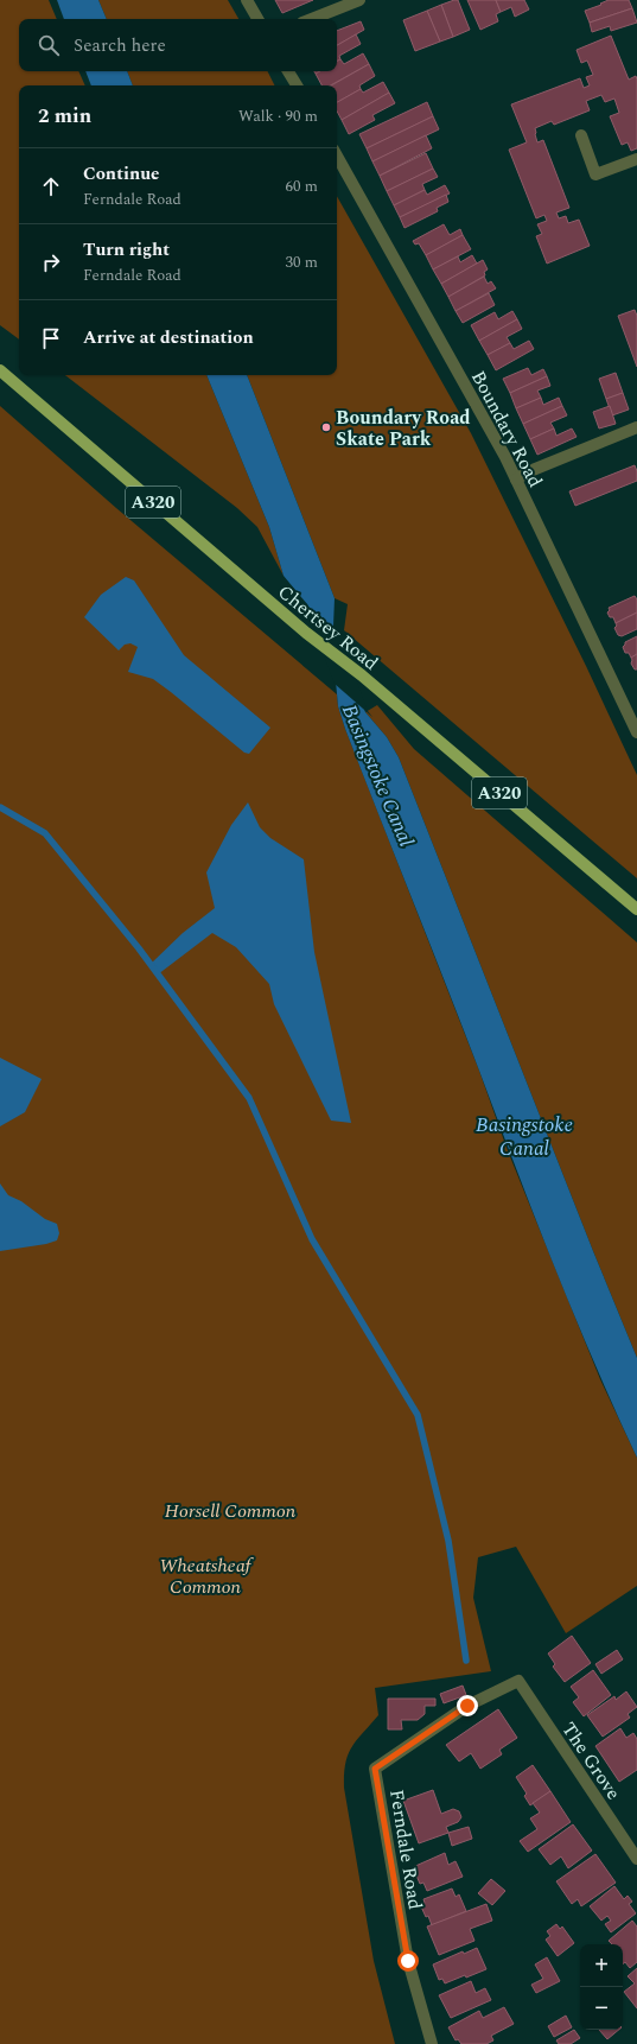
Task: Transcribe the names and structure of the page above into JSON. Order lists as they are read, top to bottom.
{
  "streets": {
    "main road": ["A320", "Chertsey Road"],
    "street": ["Boundary Road", "The Grove", "Ferndale Road"]
  },
  "crossings": [
    ["The Grove", "Ferndale Road"]
  ],
  "water": ["Basingstoke Canal"],
  "parks": ["Horsell Common", "Wheatsheaf Common"],
  "places": ["Boundary Road Skate Park"],
  "page": {
    "search": "Search here",
    "heading": ["2 min", "Walk · 90 m"],
    "list": [
      ["Continue", "Ferndale Road", "60 m"],
      ["Turn right", "Ferndale Road", "30 m"],
      "Arrive at destination"
    ],
    "map_buttons": ["+", "−"]
  }
}
